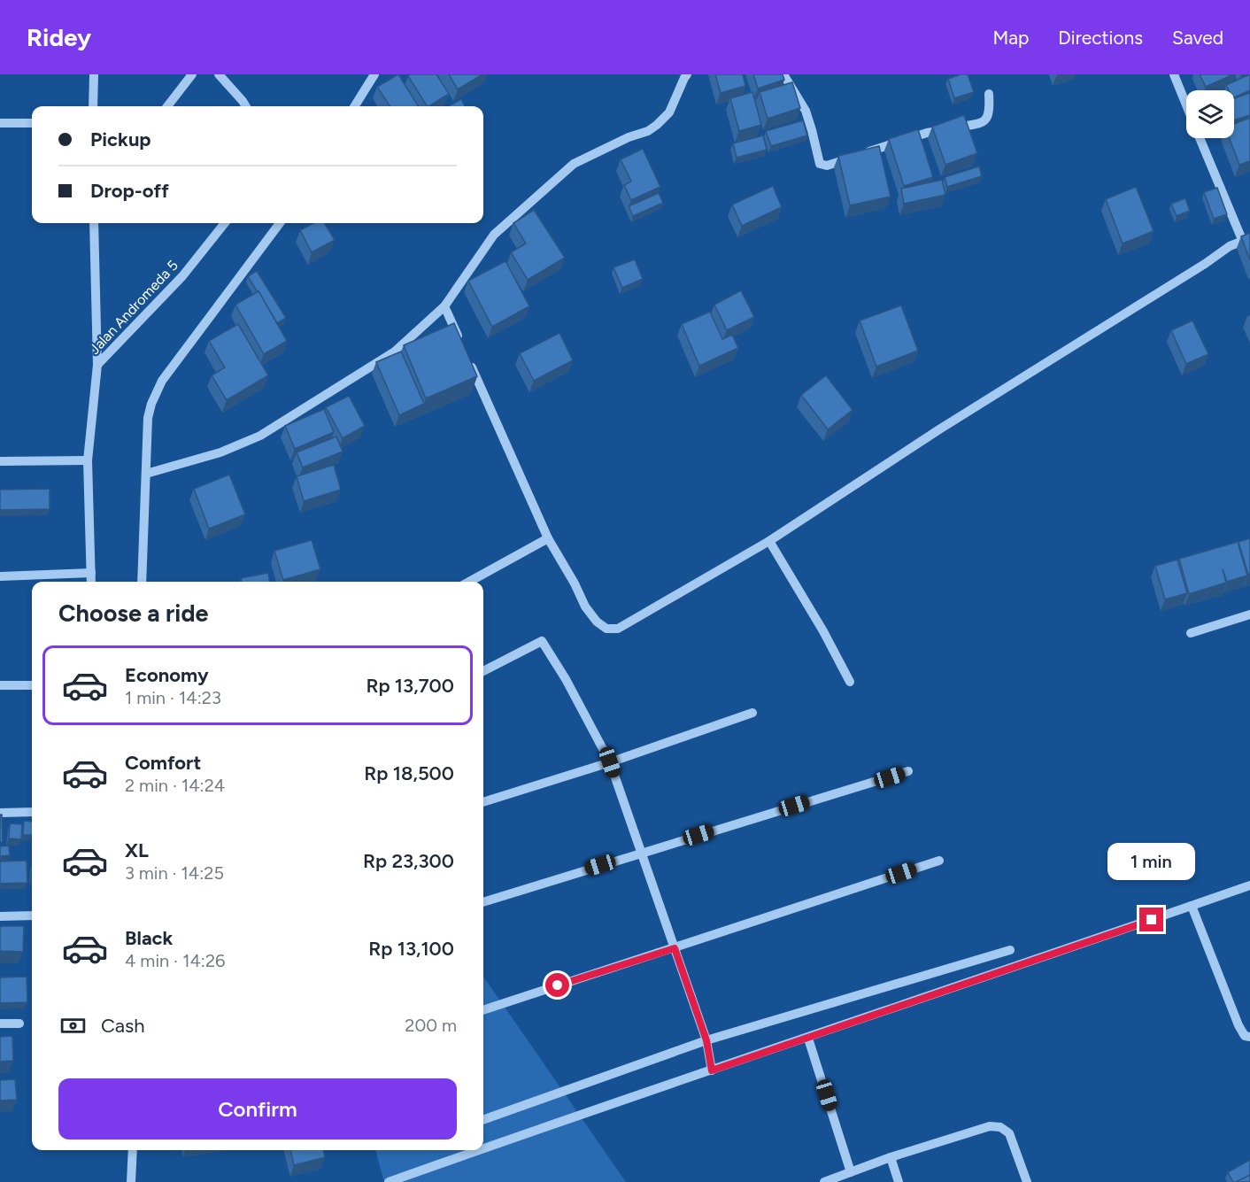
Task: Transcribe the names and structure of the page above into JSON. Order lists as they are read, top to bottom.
{
  "streets": {
    "street": ["Jalan Andromeda 5"]
  },
  "page": {
    "header": "Ridey",
    "nav": ["Map", "Directions", "Saved"],
    "banner": ["Pickup", "Drop-off"],
    "heading": "Choose a ride",
    "list": [
      {
        "name": "Economy",
        "note": "1 min · 14:23",
        "value": "Rp 13,700"
      },
      {
        "name": "Comfort",
        "note": "2 min · 14:24",
        "value": "Rp 18,500"
      },
      {
        "name": "XL",
        "note": "3 min · 14:25",
        "value": "Rp 23,300"
      },
      {
        "name": "Black",
        "note": "4 min · 14:26",
        "value": "Rp 13,100"
      }
    ],
    "bubble": "1 min",
    "pay": ["Cash", "200 m"],
    "buttons": "Confirm"
  }
}
